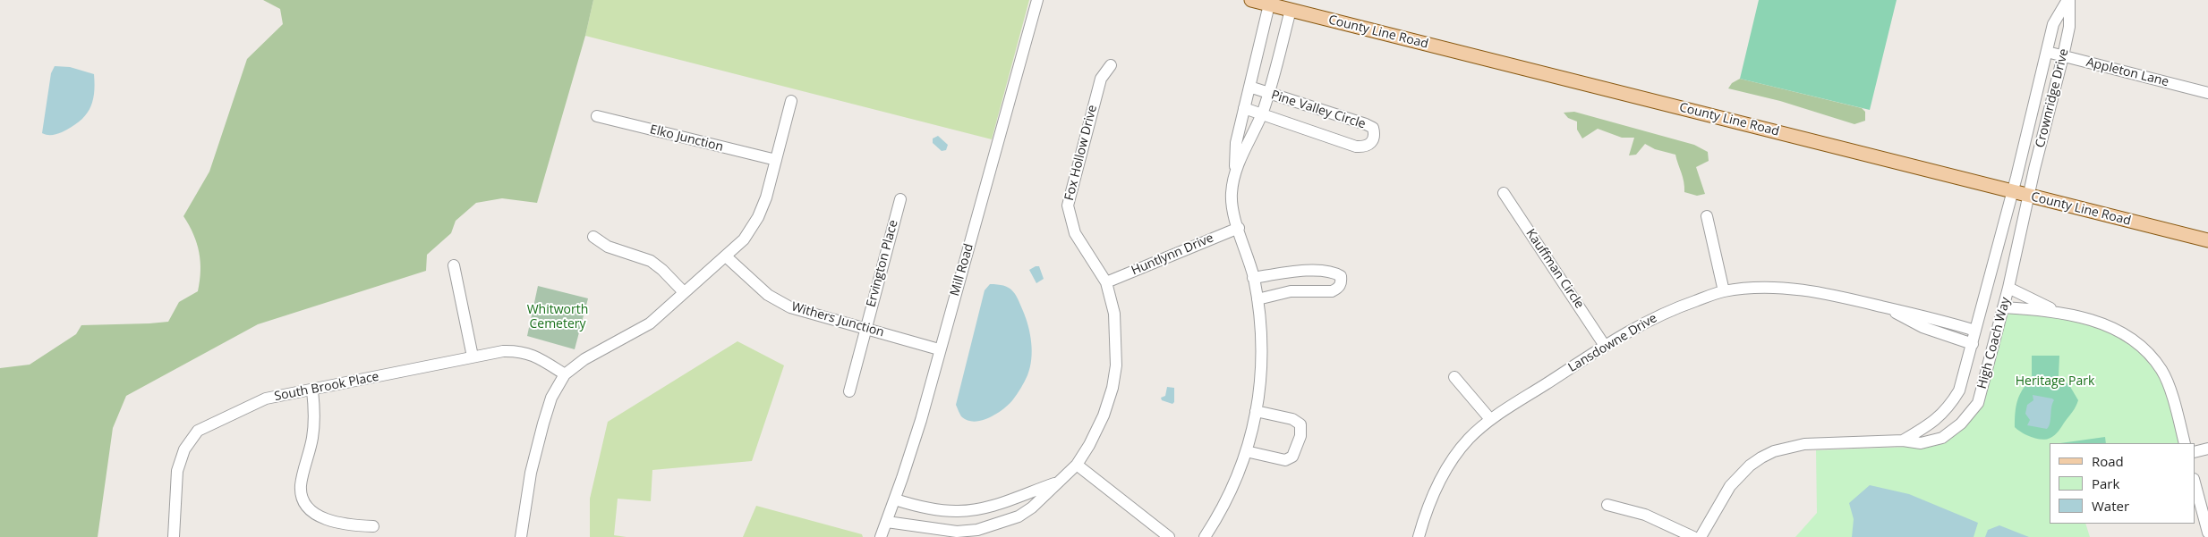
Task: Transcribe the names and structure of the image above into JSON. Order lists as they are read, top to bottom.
{
  "streets": {
    "main road": ["County Line Road"],
    "street": [
      "Appleton Lane",
      "Crownridge Drive",
      "Pine Valley Circle",
      "Elko Junction",
      "Fox Hollow Drive",
      "Huntlynn Drive",
      "Ervington Place",
      "Kauffman Circle",
      "Mill Road",
      "Withers Junction",
      "Lansdowne Drive",
      "High Coach Way",
      "South Brook Place"
    ]
  },
  "crossings": [
    ["County Line Road", "Crownridge Drive"],
    ["County Line Road", "High Coach Way"],
    ["Appleton Lane", "Crownridge Drive"],
    ["Crownridge Drive", "High Coach Way"],
    ["Fox Hollow Drive", "Huntlynn Drive"],
    ["Fox Hollow Drive", "Mill Road"],
    ["Ervington Place", "Withers Junction"],
    ["Kauffman Circle", "Lansdowne Drive"],
    ["Mill Road", "Withers Junction"],
    ["Lansdowne Drive", "High Coach Way"]
  ],
  "parks": ["Whitworth Cemetery", "Heritage Park"],
  "legend": ["Road", "Park", "Water"]
}
